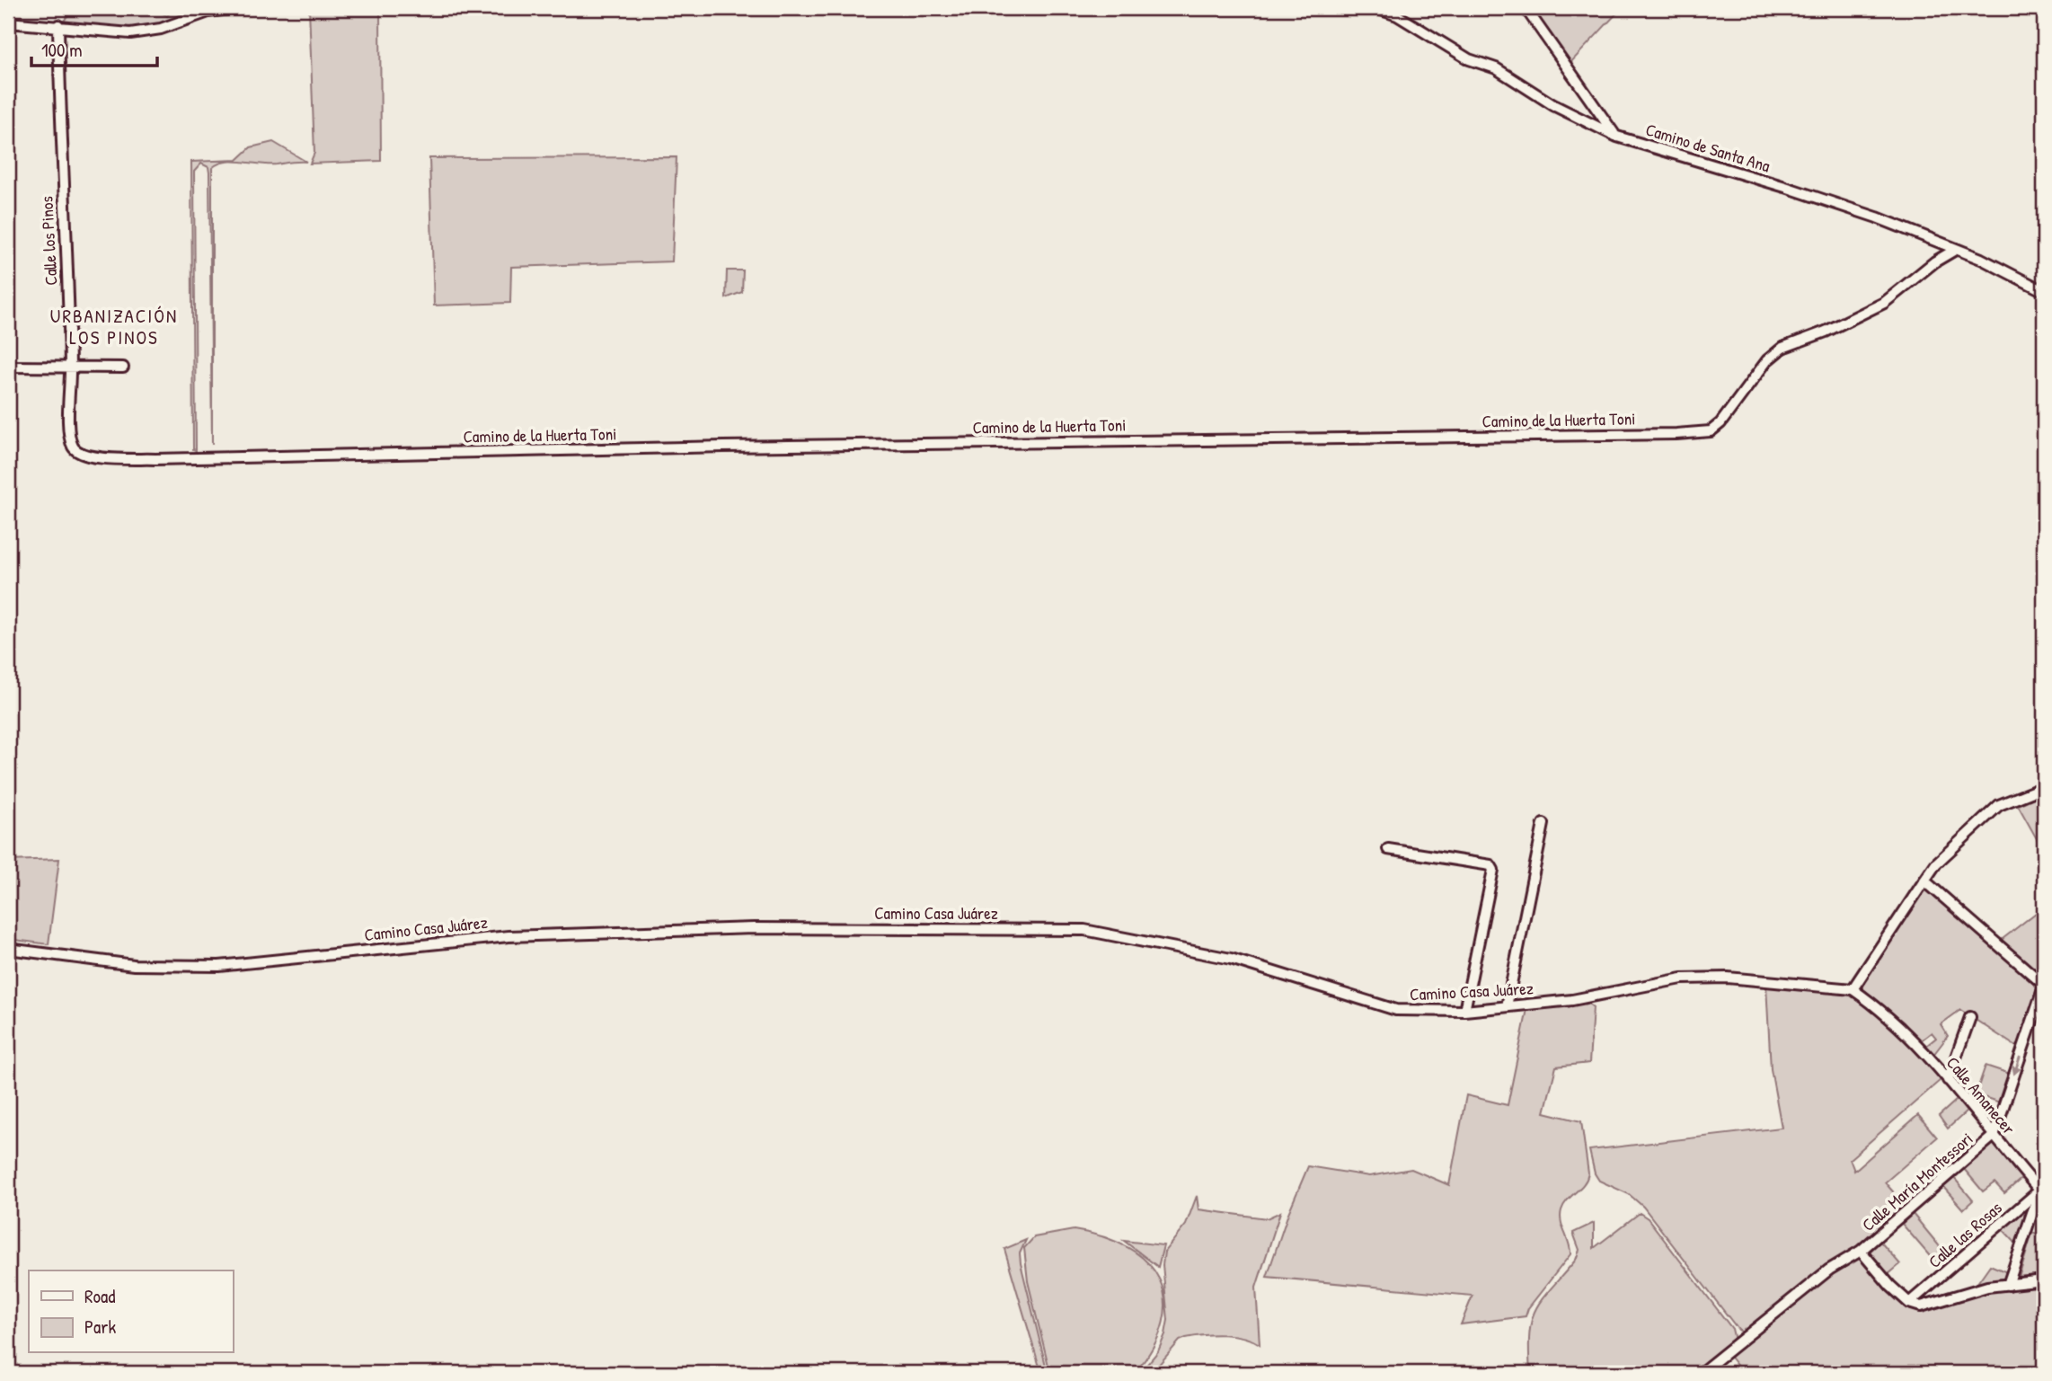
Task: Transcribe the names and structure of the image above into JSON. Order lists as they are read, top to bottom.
{
  "streets": {
    "street": [
      "Camino de Santa Ana",
      "Calle los Pinos",
      "Camino de la Huerta Toni",
      "Camino Casa Juárez",
      "Calle Amanecer",
      "Calle María Montessori",
      "Calle las Rosas"
    ]
  },
  "crossings": [
    ["Camino de Santa Ana", "Camino de la Huerta Toni"],
    ["Calle los Pinos", "Camino de la Huerta Toni"],
    ["Camino Casa Juárez", "Calle Amanecer"],
    ["Calle Amanecer", "Calle María Montessori"],
    ["Calle Amanecer", "Calle las Rosas"]
  ],
  "districts": ["URBANIZACIÓN LOS PINOS"],
  "legend": ["Road", "Park"],
  "scale_bar": "100 m"
}
